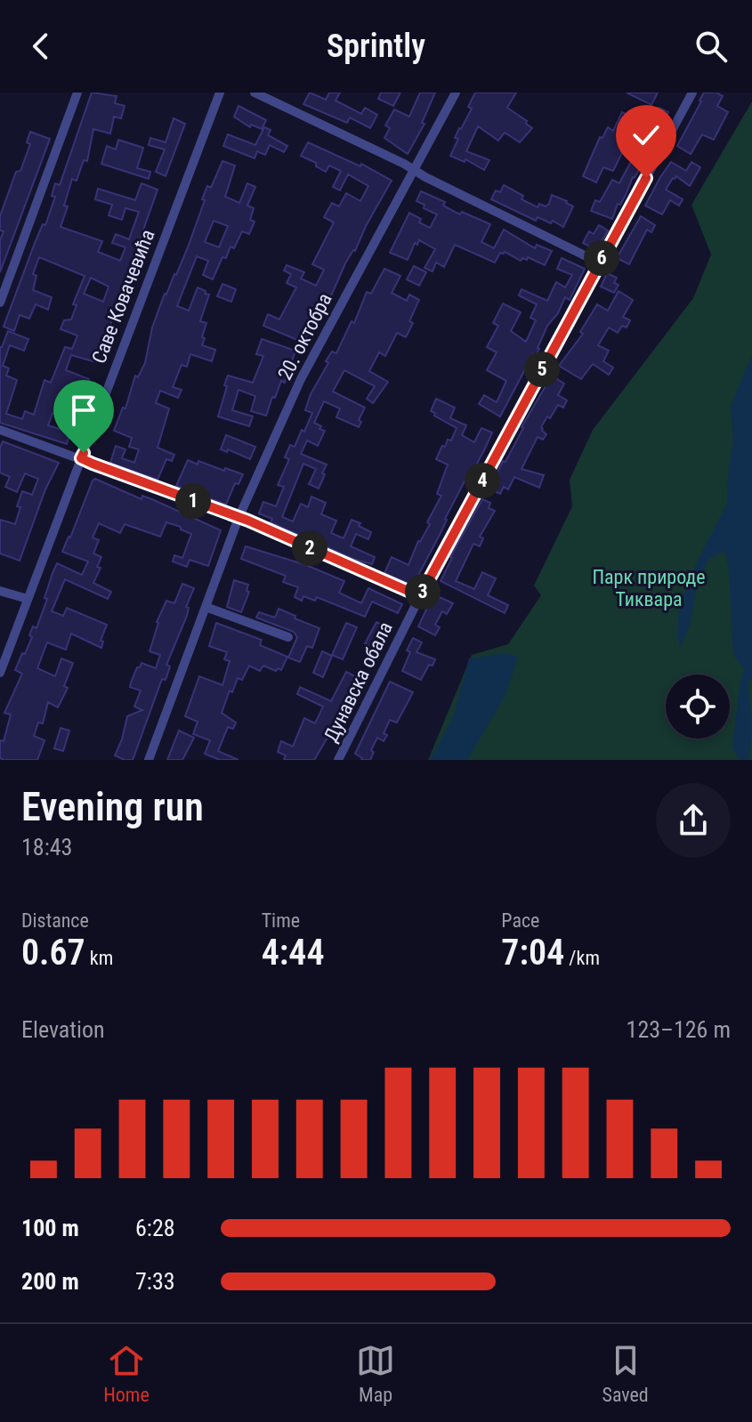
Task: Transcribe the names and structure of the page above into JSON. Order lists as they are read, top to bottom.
{
  "streets": {
    "street": ["Саве Ковачевића", "20. октобра", "Дунавска обала"]
  },
  "parks": ["Парк природе Тиквара"],
  "page": {
    "header": "Sprintly",
    "pins": [
      "6",
      "5",
      "4",
      "1",
      "2",
      "3"
    ],
    "heading": ["Evening run", "18:43"],
    "stats": [
      ["Distance", "0.67 km"],
      ["Time", "4:44"],
      ["Pace", "7:04 /km"]
    ],
    "chart": ["Elevation", "123–126 m"],
    "list": [
      {
        "name": "100 m",
        "note": "6:28"
      },
      {
        "name": "200 m",
        "note": "7:33"
      }
    ],
    "tabs": ["Home", "Map", "Saved"]
  }
}
